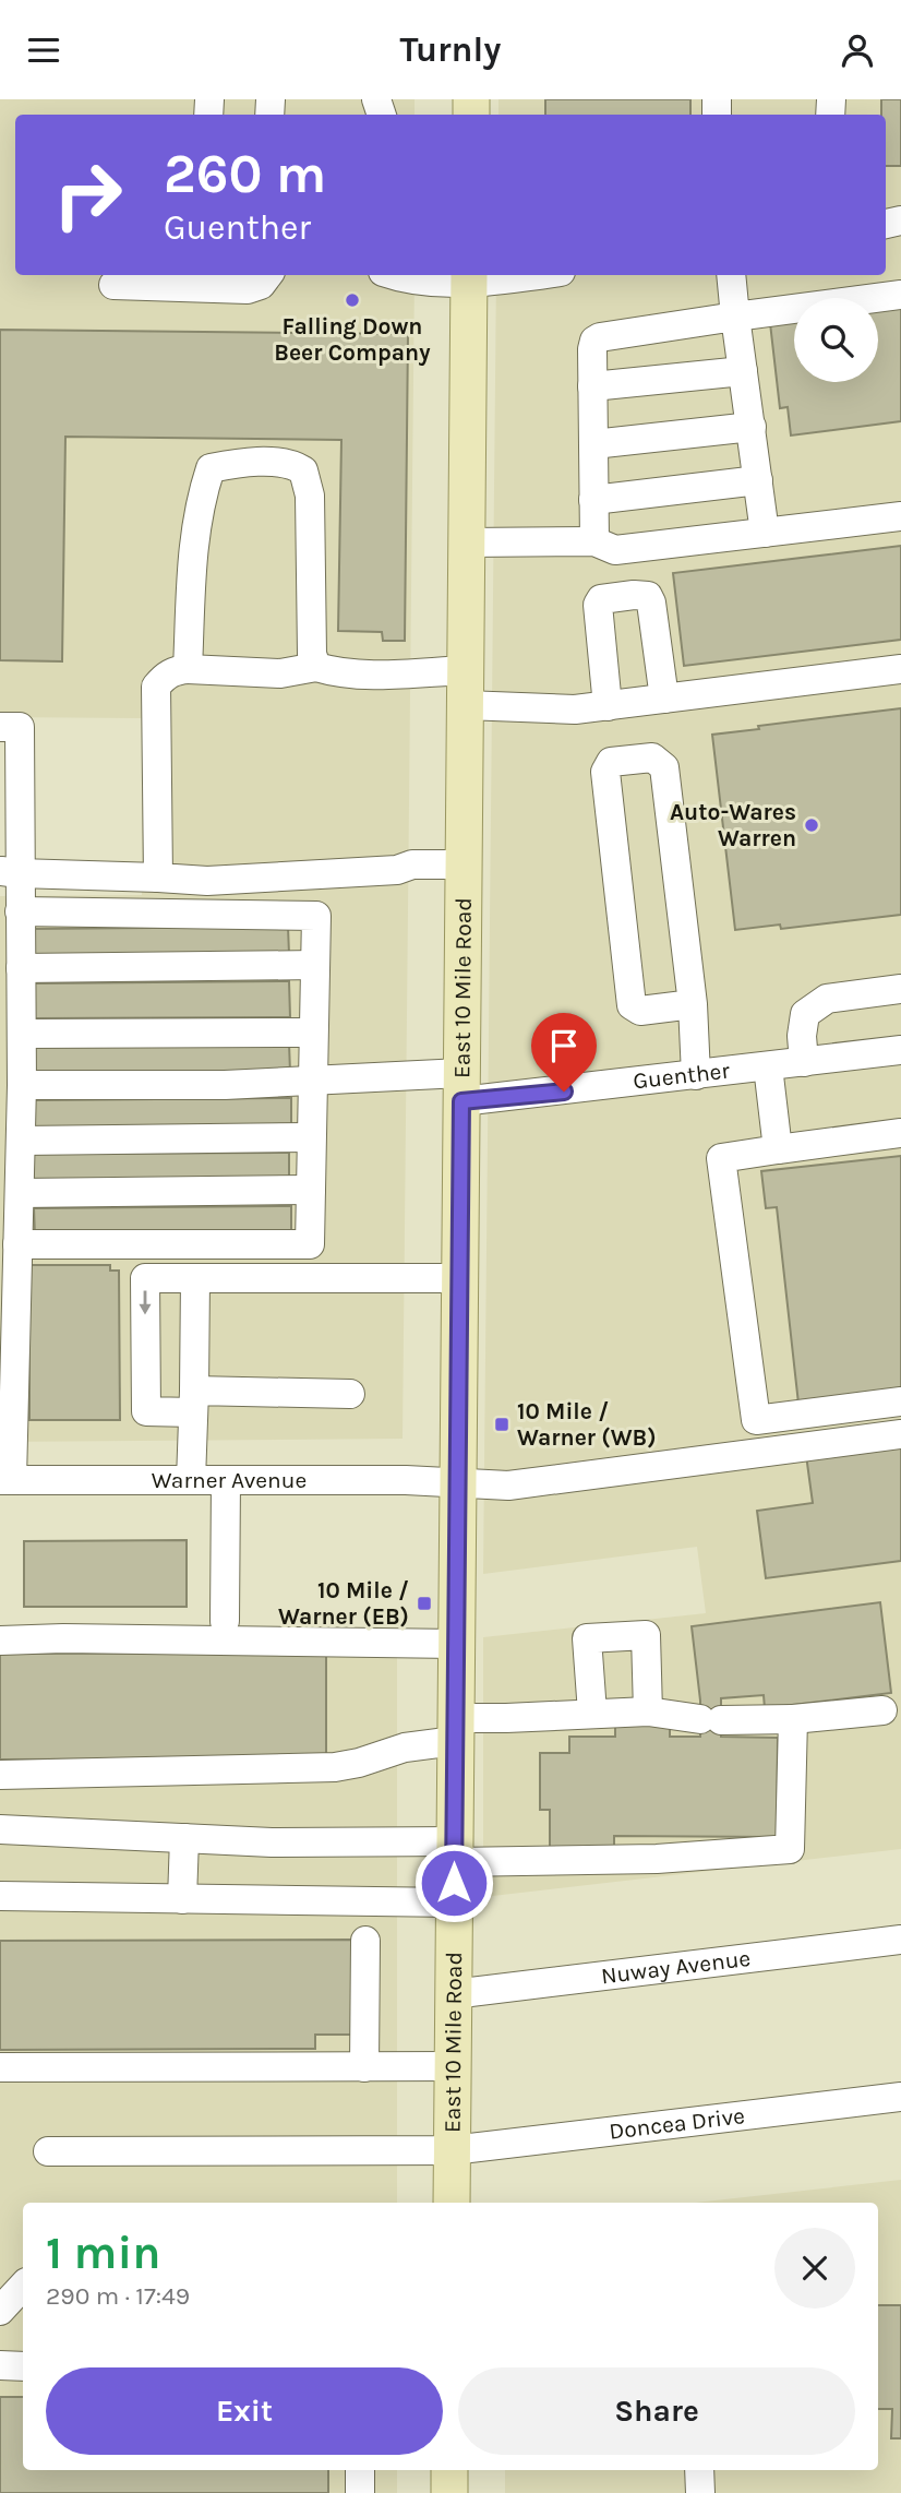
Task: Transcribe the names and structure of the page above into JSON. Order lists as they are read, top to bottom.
{
  "streets": {
    "main road": ["East 10 Mile Road"],
    "street": [
      "Guenther",
      "Warner Avenue",
      "Nuway Avenue",
      "Doncea Drive"
    ]
  },
  "crossings": [
    ["East 10 Mile Road", "Guenther"],
    ["East 10 Mile Road", "Warner Avenue"],
    ["East 10 Mile Road", "Nuway Avenue"],
    ["East 10 Mile Road", "Doncea Drive"]
  ],
  "places": {
    "other": ["Falling Down Beer Company", "Auto-Wares Warren"],
    "transit": ["10 Mile / Warner (WB)", "10 Mile / Warner (EB)"]
  },
  "page": {
    "header": "Turnly",
    "turn": ["260 m", "Guenther"],
    "heading": ["1 min", "290 m · 17:49"],
    "buttons": ["Exit", "Share"]
  }
}
